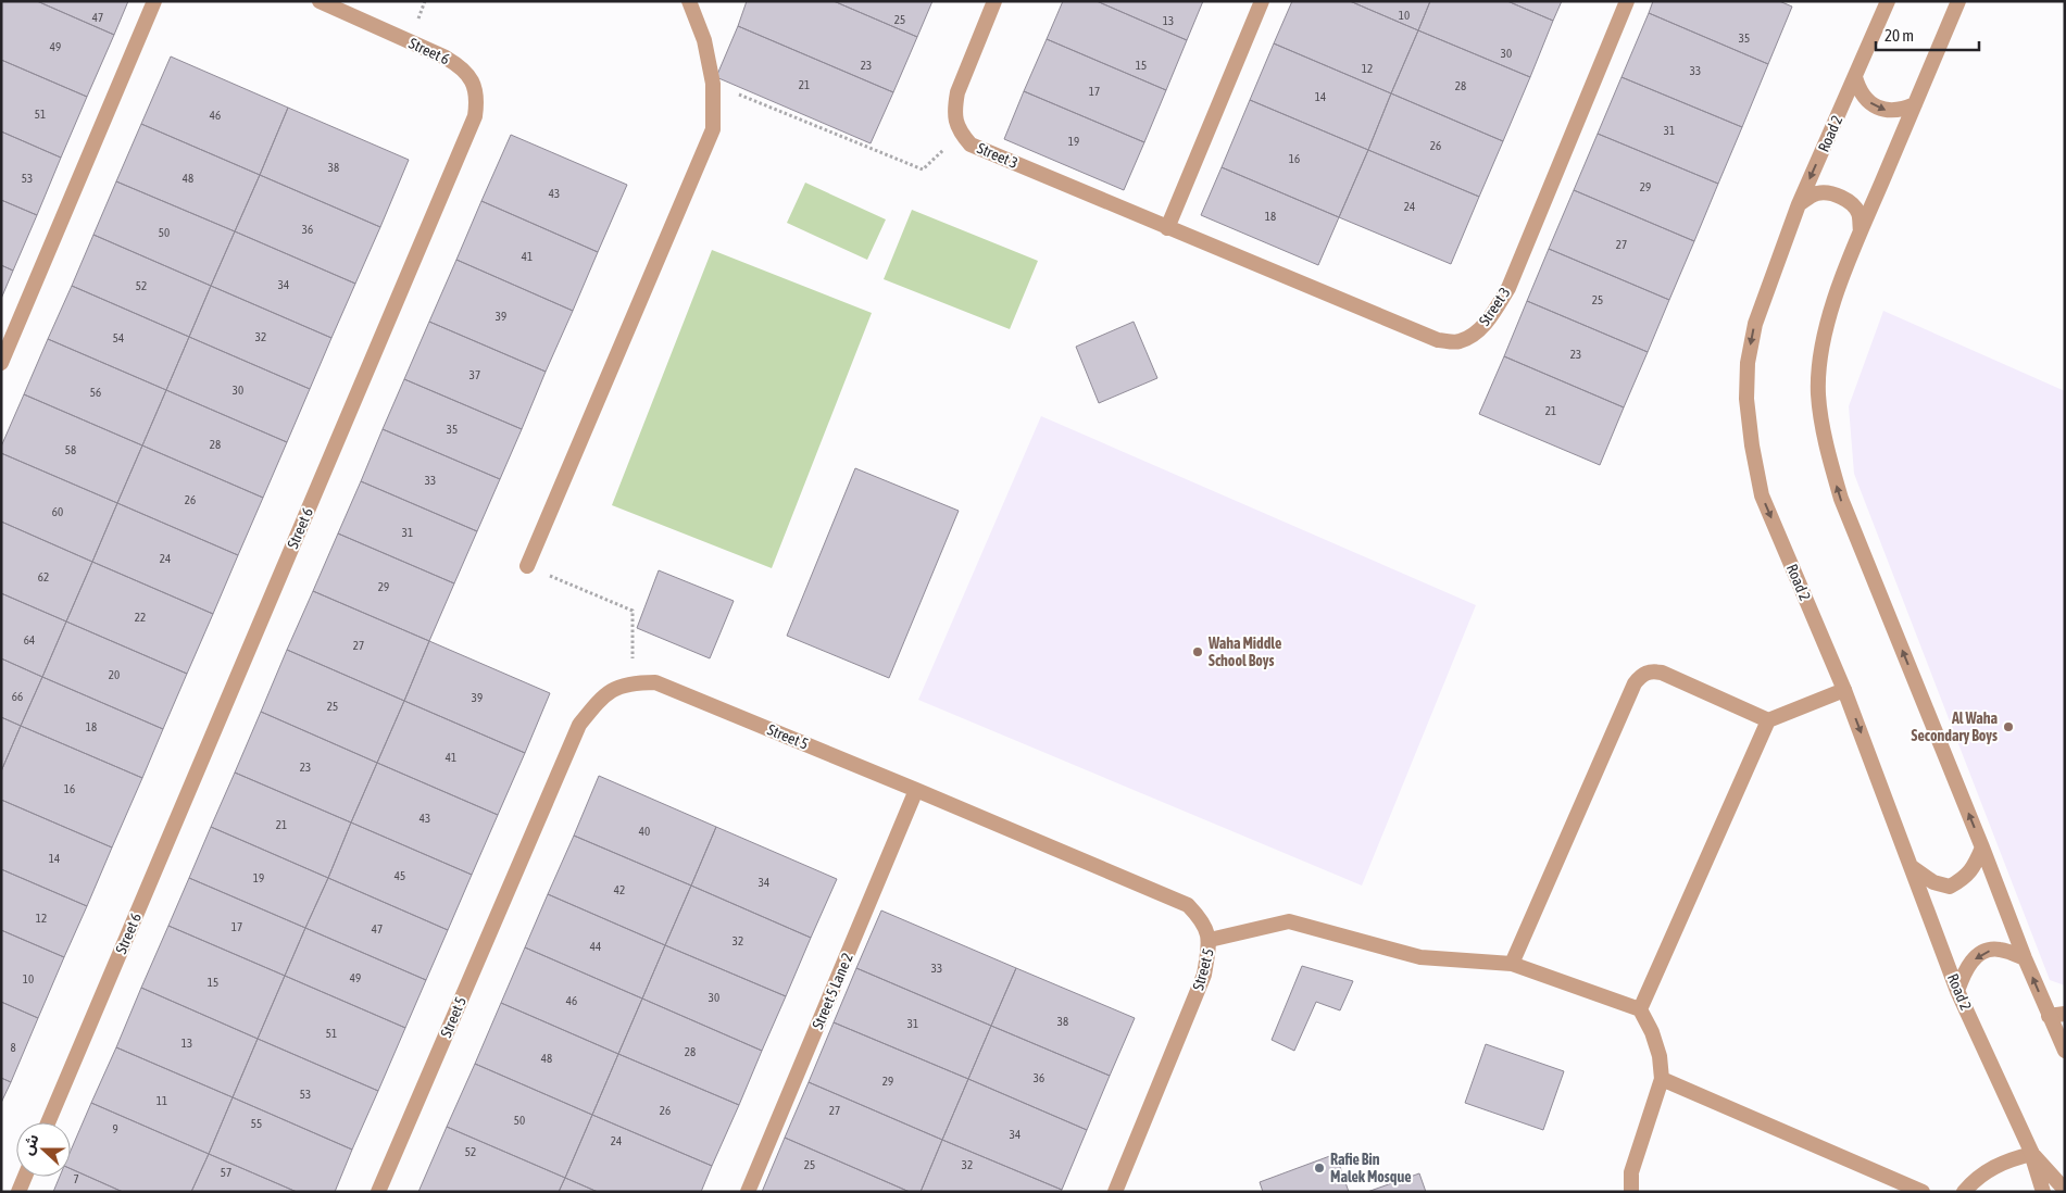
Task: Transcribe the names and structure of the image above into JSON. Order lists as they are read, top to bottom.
{
  "streets": {
    "street": [
      "Street 6",
      "Road 2",
      "Street 3",
      "Street 5",
      "Street 5 Lane 2"
    ]
  },
  "crossings": [
    ["Street 5", "Street 5 Lane 2"]
  ],
  "places": ["Waha Middle School Boys", "Al Waha Secondary Boys", "Rafie Bin Malek Mosque"],
  "house_numbers": [
    "10",
    "47",
    "25",
    "13",
    "35",
    "49",
    "30",
    "23",
    "15",
    "12",
    "33",
    "21",
    "28",
    "17",
    "14",
    "51",
    "46",
    "31",
    "19",
    "26",
    "16",
    "38",
    "53",
    "48",
    "29",
    "43",
    "24",
    "18",
    "36",
    "50",
    "27",
    "41",
    "34",
    "52",
    "25",
    "39",
    "32",
    "54",
    "23",
    "37",
    "30",
    "56",
    "21",
    "35",
    "28",
    "58",
    "33",
    "26",
    "60",
    "31",
    "24",
    "62",
    "29",
    "22",
    "64",
    "27",
    "20",
    "66",
    "39",
    "25",
    "18",
    "41",
    "23",
    "16",
    "43",
    "21",
    "40",
    "14",
    "45",
    "19",
    "34",
    "42",
    "12",
    "17",
    "47",
    "32",
    "44",
    "33",
    "49",
    "10",
    "15",
    "30",
    "46",
    "38",
    "31",
    "51",
    "13",
    "8",
    "28",
    "48",
    "36",
    "29",
    "53",
    "11",
    "26",
    "27",
    "50",
    "55",
    "9",
    "34",
    "24",
    "52",
    "25",
    "32",
    "57",
    "7"
  ],
  "scale_bar": "20 m",
  "north": "left"
}
